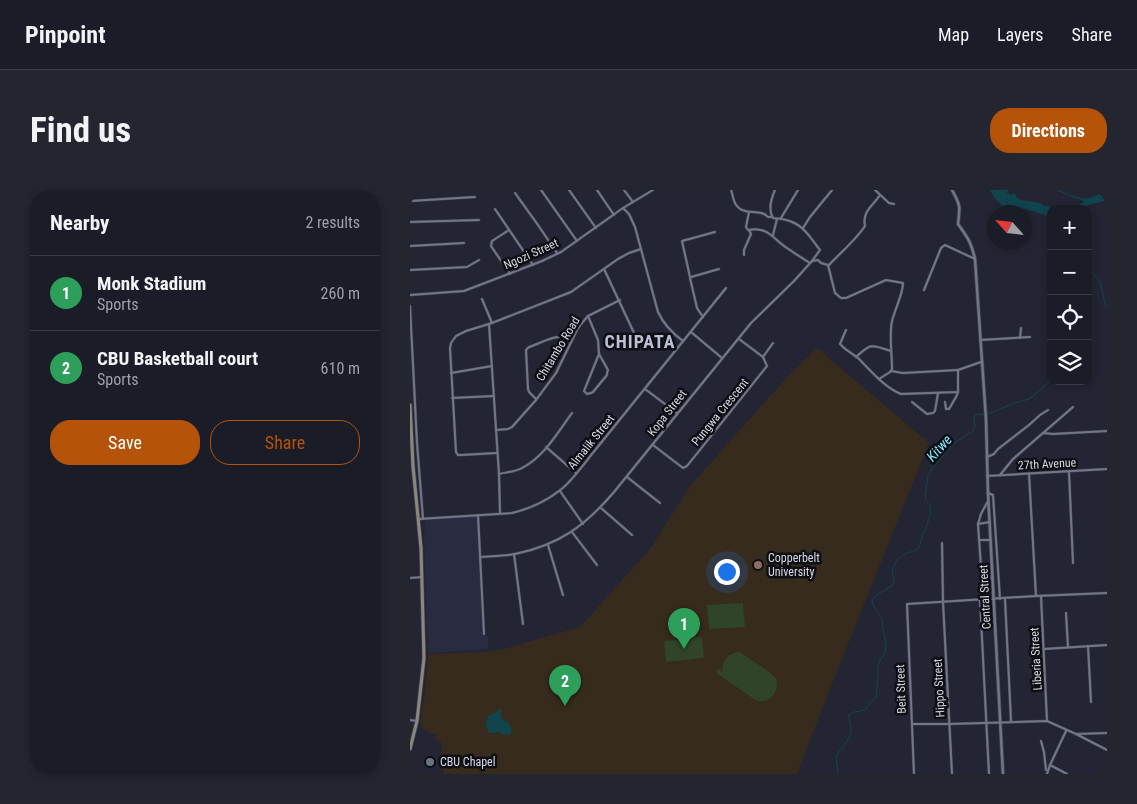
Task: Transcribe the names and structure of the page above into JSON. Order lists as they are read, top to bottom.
{
  "streets": {
    "street": [
      "Ngozi Street",
      "Chitambo Road",
      "Pungwa Crescent",
      "Kopa Street",
      "Almalik Street",
      "27th Avenue",
      "Central Street",
      "Liberia Street",
      "Hippo Street",
      "Beit Street"
    ]
  },
  "crossings": [
    ["Pungwa Crescent", "Kopa Street"],
    ["27th Avenue", "Central Street"],
    ["Hippo Street", "Beit Street"]
  ],
  "districts": ["CHIPATA"],
  "water": ["Kitwe"],
  "places": ["Copperbelt University", "CBU Chapel"],
  "north": "top left",
  "page": {
    "header": "Pinpoint",
    "nav": ["Map", "Layers", "Share"],
    "buttons": [
      "Directions",
      ["Save", "Share"]
    ],
    "title": "Find us",
    "heading": ["Nearby", "2 results"],
    "map_buttons": ["+", "−"],
    "list": [
      {
        "mark": "1",
        "name": "Monk Stadium",
        "note": "Sports",
        "value": "260 m"
      },
      {
        "mark": "2",
        "name": "CBU Basketball court",
        "note": "Sports",
        "value": "610 m"
      }
    ],
    "pins": ["1", "2"]
  }
}
